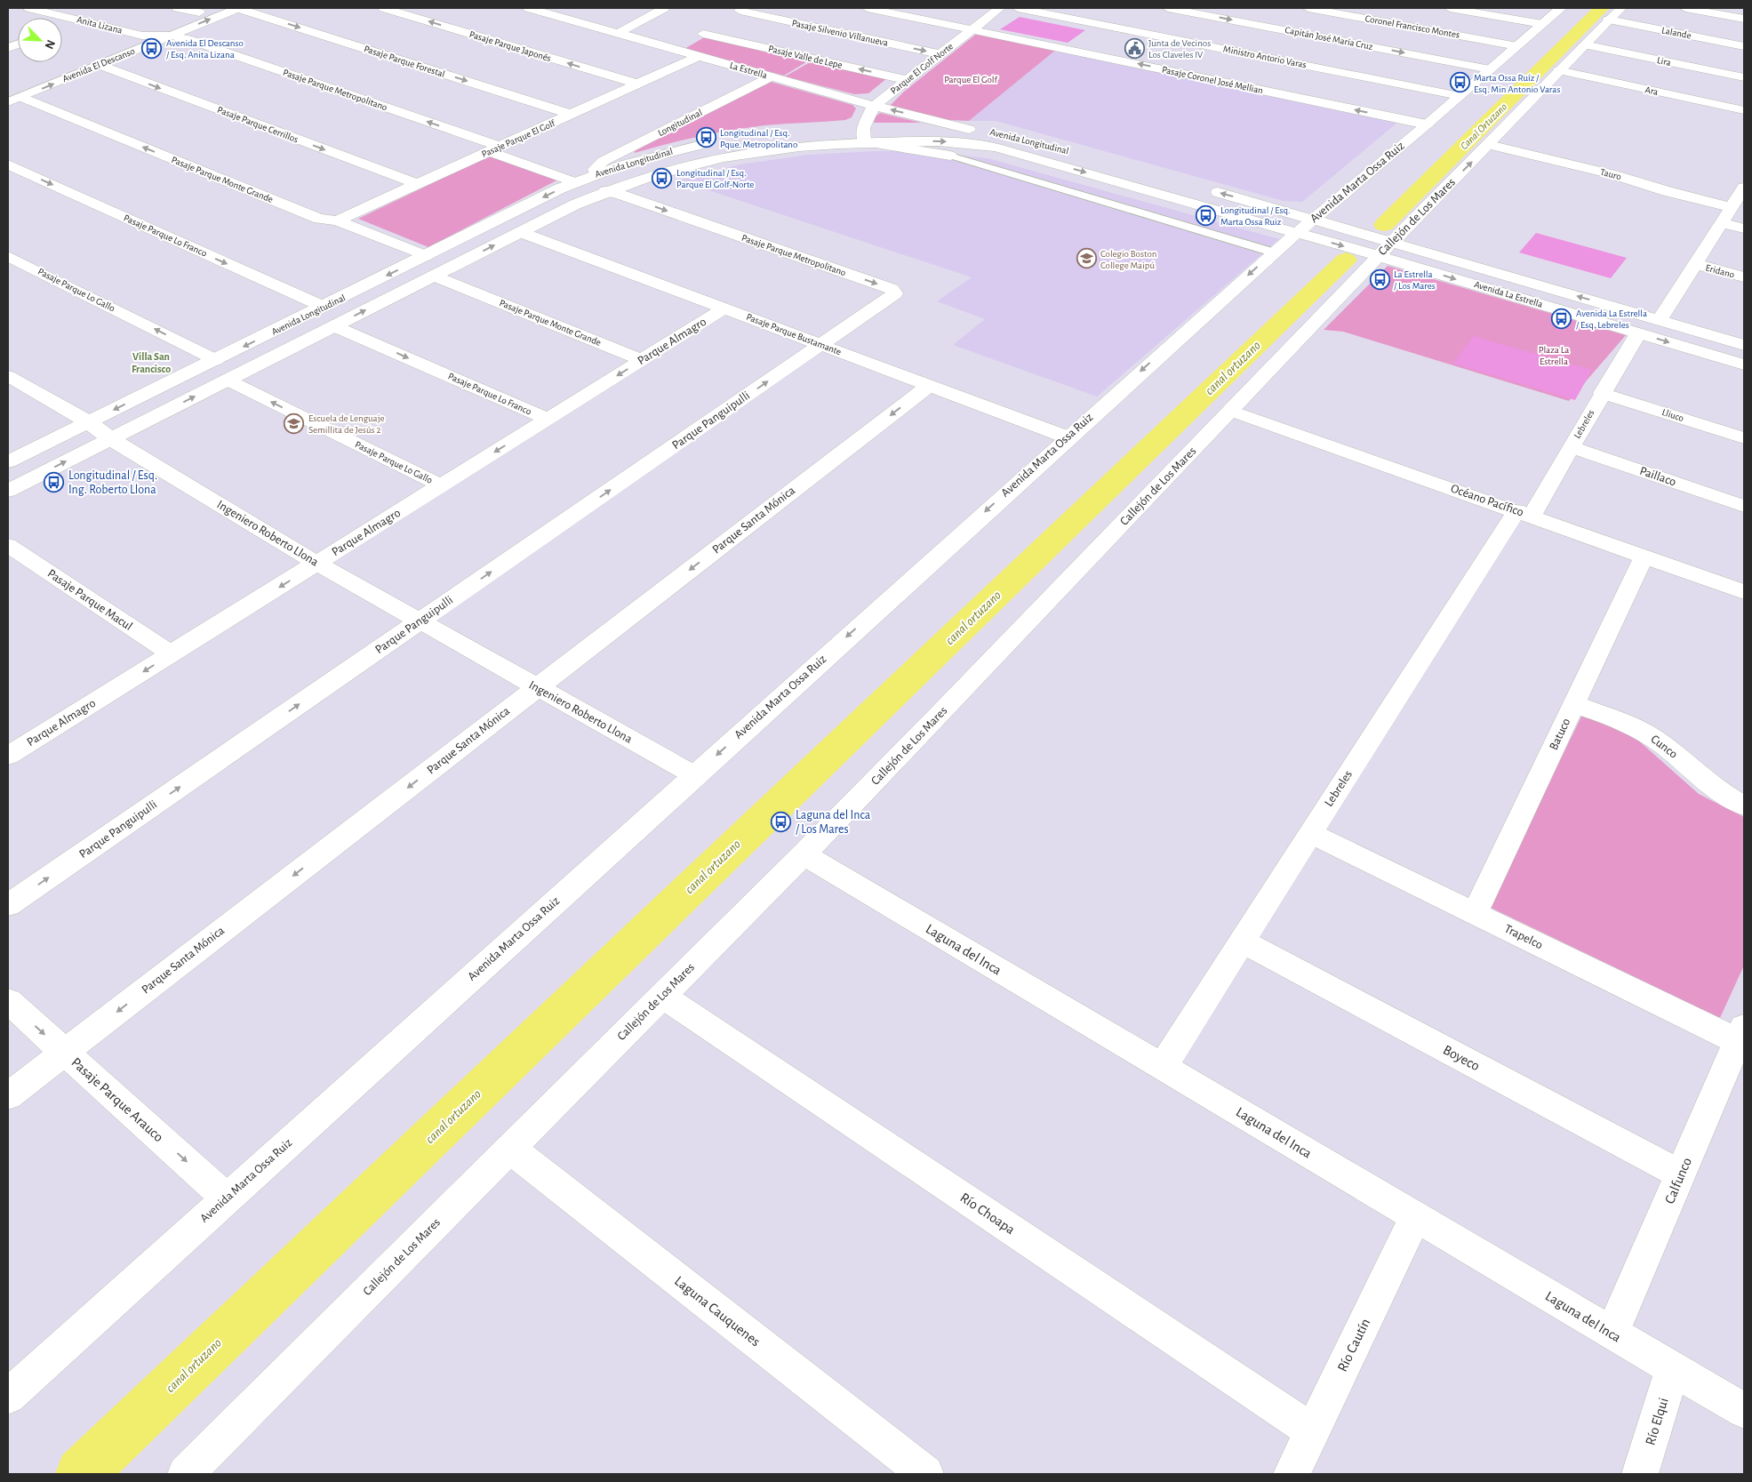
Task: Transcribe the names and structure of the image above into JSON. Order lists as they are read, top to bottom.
{
  "streets": {
    "street": [
      "Anita Lizana",
      "Coronel Francisco Montes",
      "Pasaje Silvenio Villanueva",
      "Lalande",
      "Capitán José María Cruz",
      "Pasaje Parque Japonés",
      "Pasaje Valle de Lepe",
      "Ministro Antorio Varas",
      "Pasaje Parque Forestal",
      "Lira",
      "Avenida El Descanso",
      "Parque El Golf Norte",
      "La Estrella",
      "Pasaje Coronel José Mellian",
      "Pasaje Parque Metropolitano",
      "Ara",
      "Longitudinal",
      "Pasaje Parque Cerrillos",
      "Pasaje Parque El Golf",
      "Avenida Longitudinal",
      "Tauro",
      "Pasaje Parque Monte Grande",
      "Avenida Marta Ossa Ruiz",
      "Callejón de Los Mares",
      "Pasaje Parque Lo Franco",
      "Eridano",
      "Pasaje Parque Lo Gallo",
      "Avenida La Estrella",
      "Pasaje Parque Bustamante",
      "Parque Almagro",
      "Lliuco",
      "Parque Panguipulli",
      "Lebreles",
      "Paillaco",
      "Océano Pacífico",
      "Parque Santa Mónica",
      "Ingeniero Roberto Llona",
      "Pasaje Parque Macul",
      "Batuco",
      "Cunco",
      "Trapelco",
      "Laguna del Inca",
      "Boyeco",
      "Pasaje Parque Arauco",
      "Calfunco",
      "Río Choapa",
      "Laguna Cauquenes",
      "Río Cautín",
      "Río Elqui"
    ]
  },
  "crossings": [
    ["Anita Lizana", "Avenida El Descanso"],
    ["Anita Lizana", "Pasaje Parque Metropolitano"],
    ["Coronel Francisco Montes", "Avenida Marta Ossa Ruiz"],
    ["Pasaje Silvenio Villanueva", "Parque El Golf Norte"],
    ["Lalande", "Callejón de Los Mares"],
    ["Capitán José María Cruz", "Avenida Marta Ossa Ruiz"],
    ["Pasaje Parque Japonés", "Pasaje Parque El Golf"],
    ["Pasaje Valle de Lepe", "Parque El Golf Norte"],
    ["Ministro Antorio Varas", "Avenida Marta Ossa Ruiz"],
    ["Pasaje Parque Forestal", "Avenida El Descanso"],
    ["Pasaje Parque Forestal", "Pasaje Parque El Golf"],
    ["Lira", "Callejón de Los Mares"],
    ["Avenida El Descanso", "Pasaje Parque Metropolitano"],
    ["Avenida El Descanso", "Pasaje Parque Cerrillos"],
    ["Avenida El Descanso", "Pasaje Parque Monte Grande"],
    ["Parque El Golf Norte", "La Estrella"],
    ["Parque El Golf Norte", "Pasaje Coronel José Mellian"],
    ["Parque El Golf Norte", "Avenida Longitudinal"],
    ["La Estrella", "Longitudinal"],
    ["La Estrella", "Pasaje Parque El Golf"],
    ["La Estrella", "Avenida Longitudinal"],
    ["Pasaje Coronel José Mellian", "Avenida Marta Ossa Ruiz"],
    ["Pasaje Parque Metropolitano", "Pasaje Parque El Golf"],
    ["Pasaje Parque Metropolitano", "Avenida Longitudinal"],
    ["Pasaje Parque Metropolitano", "Pasaje Parque Bustamante"],
    ["Pasaje Parque Metropolitano", "Parque Panguipulli"],
    ["Ara", "Callejón de Los Mares"],
    ["Longitudinal", "Avenida Longitudinal"],
    ["Pasaje Parque Cerrillos", "Pasaje Parque El Golf"],
    ["Pasaje Parque El Golf", "Pasaje Parque Monte Grande"],
    ["Avenida Longitudinal", "Pasaje Parque Monte Grande"],
    ["Avenida Longitudinal", "Avenida Marta Ossa Ruiz"],
    ["Avenida Longitudinal", "Pasaje Parque Lo Franco"],
    ["Avenida Longitudinal", "Pasaje Parque Lo Gallo"],
    ["Avenida Longitudinal", "Avenida La Estrella"],
    ["Avenida Longitudinal", "Pasaje Parque Bustamante"],
    ["Avenida Longitudinal", "Ingeniero Roberto Llona"],
    ["Tauro", "Callejón de Los Mares"],
    ["Pasaje Parque Monte Grande", "Parque Almagro"],
    ["Avenida Marta Ossa Ruiz", "Avenida La Estrella"],
    ["Avenida Marta Ossa Ruiz", "Pasaje Parque Bustamante"],
    ["Avenida Marta Ossa Ruiz", "Ingeniero Roberto Llona"],
    ["Avenida Marta Ossa Ruiz", "Pasaje Parque Arauco"],
    ["Callejón de Los Mares", "Avenida La Estrella"],
    ["Callejón de Los Mares", "Océano Pacífico"],
    ["Callejón de Los Mares", "Laguna del Inca"],
    ["Callejón de Los Mares", "Río Choapa"],
    ["Callejón de Los Mares", "Laguna Cauquenes"],
    ["Pasaje Parque Lo Franco", "Parque Almagro"],
    ["Pasaje Parque Lo Gallo", "Parque Almagro"],
    ["Avenida La Estrella", "Lebreles"],
    ["Pasaje Parque Bustamante", "Parque Almagro"],
    ["Pasaje Parque Bustamante", "Parque Panguipulli"],
    ["Pasaje Parque Bustamante", "Parque Santa Mónica"],
    ["Parque Almagro", "Ingeniero Roberto Llona"],
    ["Parque Almagro", "Pasaje Parque Macul"],
    ["Lliuco", "Lebreles"],
    ["Parque Panguipulli", "Ingeniero Roberto Llona"],
    ["Lebreles", "Paillaco"],
    ["Lebreles", "Océano Pacífico"],
    ["Lebreles", "Trapelco"],
    ["Lebreles", "Laguna del Inca"],
    ["Lebreles", "Boyeco"],
    ["Océano Pacífico", "Batuco"],
    ["Parque Santa Mónica", "Ingeniero Roberto Llona"],
    ["Parque Santa Mónica", "Pasaje Parque Arauco"],
    ["Batuco", "Cunco"],
    ["Batuco", "Trapelco"],
    ["Trapelco", "Calfunco"],
    ["Laguna del Inca", "Calfunco"],
    ["Laguna del Inca", "Río Cautín"],
    ["Laguna del Inca", "Río Elqui"],
    ["Boyeco", "Calfunco"],
    ["Río Choapa", "Río Cautín"]
  ],
  "one_way": [
    "Pasaje Silvenio Villanueva",
    "Pasaje Parque Japonés",
    "Pasaje Valle de Lepe",
    "Pasaje Parque Forestal",
    "Pasaje Coronel José Mellian",
    "Pasaje Parque Cerrillos",
    "Pasaje Parque Monte Grande",
    "Avenida Marta Ossa Ruiz",
    "Pasaje Parque Lo Franco",
    "Pasaje Parque Lo Gallo",
    "Parque Almagro",
    "Parque Panguipulli",
    "Parque Santa Mónica",
    "Pasaje Parque Arauco"
  ],
  "districts": ["Villa San Francisco"],
  "water": ["Canal Ortuzano", "canal ortuzano"],
  "parks": ["Parque El Golf", "Plaza La Estrella"],
  "places": {
    "bus stop": [
      "Avenida El Descanso / Esq. Anita Lizana",
      "Marta Ossa Ruíz / Esq. Min Antonio Varas",
      "Longitudinal / Esq. Pque. Metropolitano",
      "Longitudinal / Esq. Parque El Golf-Norte",
      "Longitudinal / Esq. Marta Ossa Ruiz",
      "La Estrella / Los Mares",
      "Avenida La Estrella / Esq. Lebreles",
      "Longitudinal / Esq. Ing. Roberto Llona",
      "Laguna del Inca / Los Mares"
    ],
    "public building": ["Junta de Vecinos Los Claveles IV"],
    "school or university": ["Colegio Boston College Maipú", "Escuela de Lenguaje Semillita de Jesús 2"]
  },
  "north": "bottom right"
}
